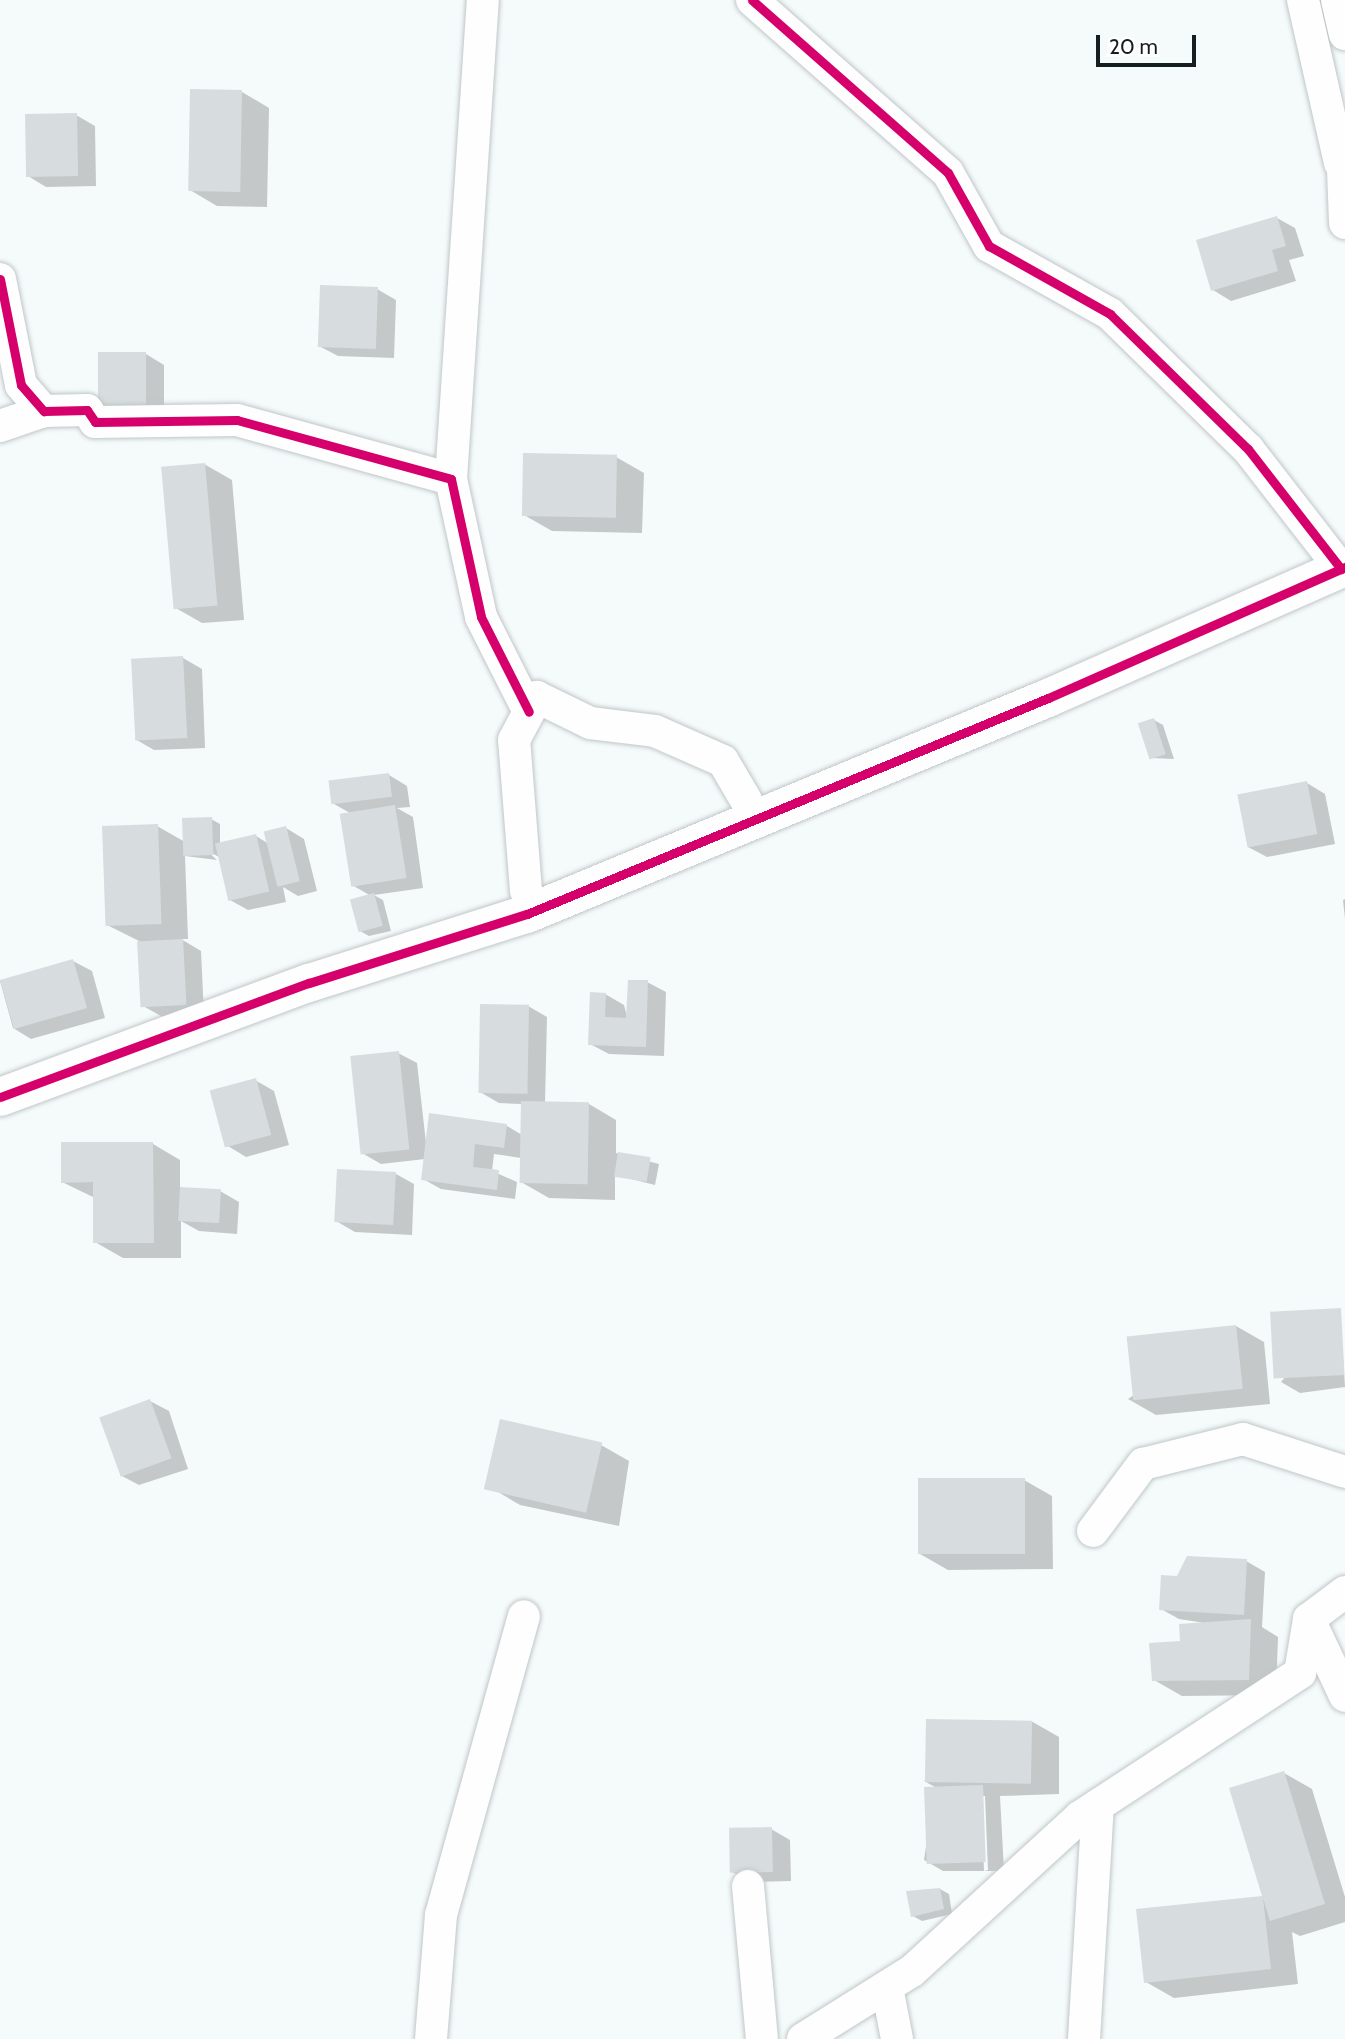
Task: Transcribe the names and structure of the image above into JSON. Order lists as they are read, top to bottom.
{
  "scale_bar": "20 m"
}
